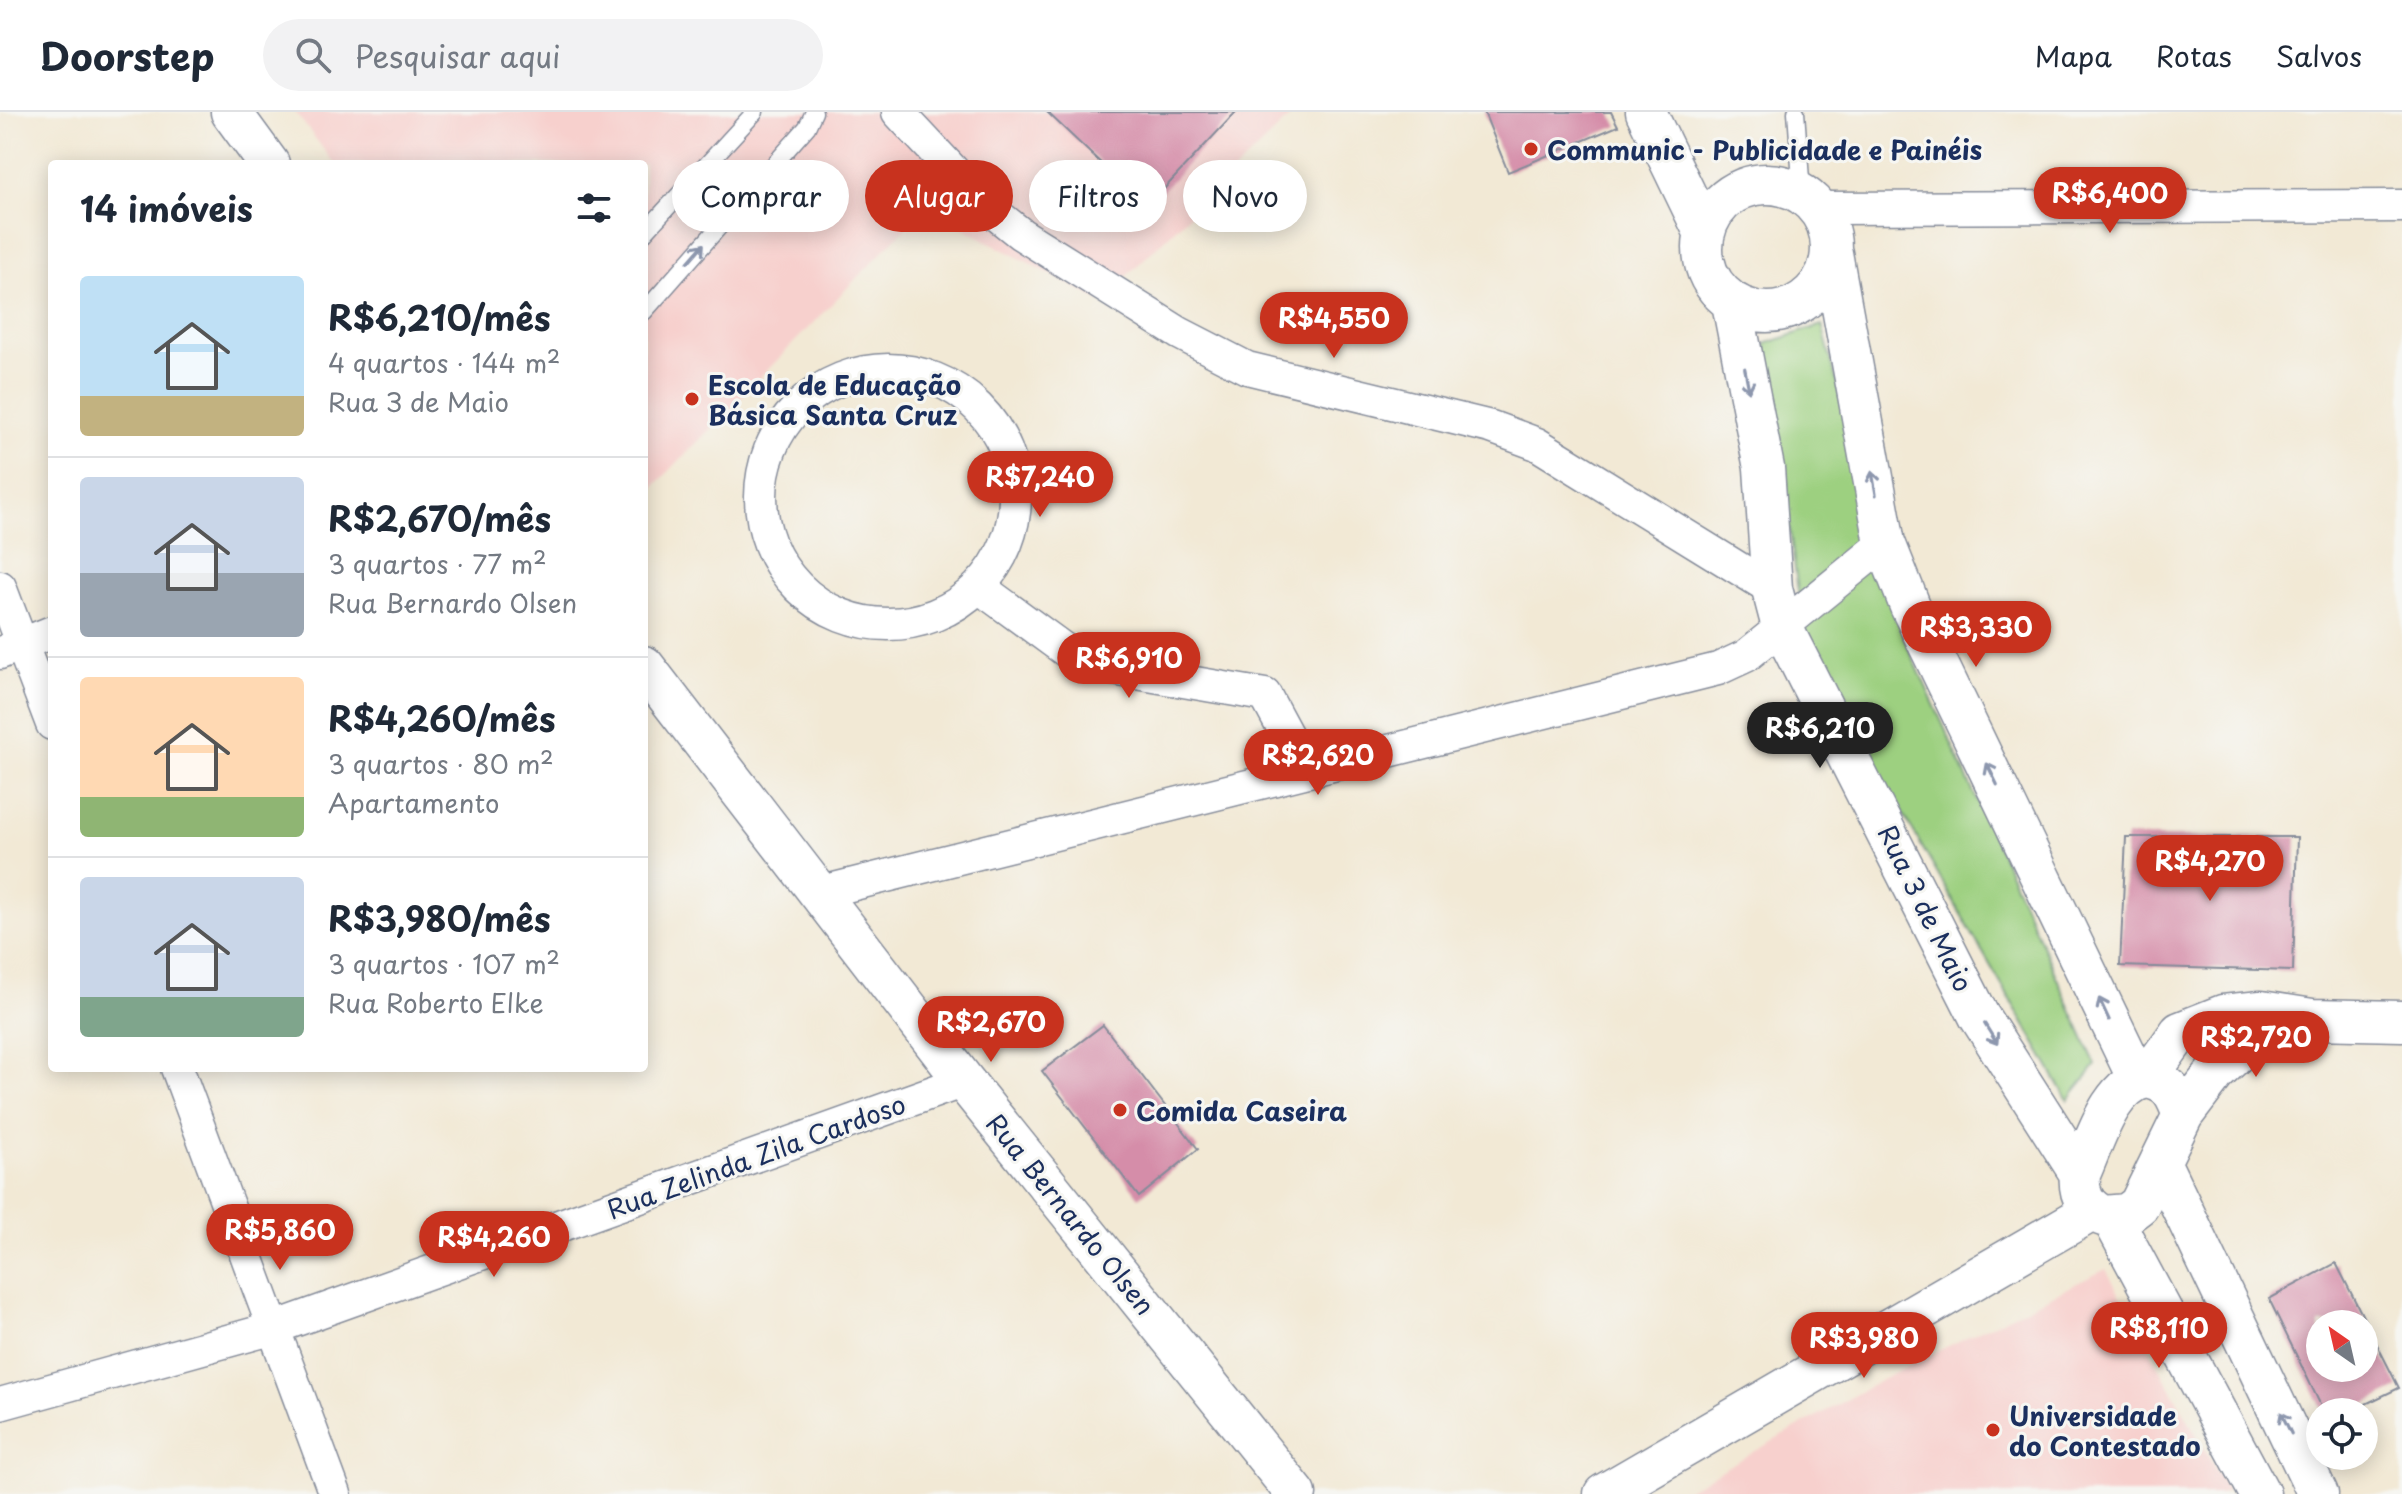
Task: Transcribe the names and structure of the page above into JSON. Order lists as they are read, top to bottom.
{
  "streets": {
    "street": ["Rua 3 de Maio", "Rua Zelinda Zila Cardoso", "Rua Bernardo Olsen"]
  },
  "crossings": [
    ["Rua Zelinda Zila Cardoso", "Rua Bernardo Olsen"]
  ],
  "places": [
    "Communic - Publicidade e Painéis",
    "Escola de Educação Básica Santa Cruz",
    "Comida Caseira",
    "Universidade do Contestado"
  ],
  "north": "top left",
  "page": {
    "header": "Doorstep",
    "search": "Pesquisar aqui",
    "nav": ["Mapa", "Rotas", "Salvos"],
    "chip": [
      "Comprar",
      "Alugar",
      "Filtros",
      "Novo"
    ],
    "heading": "14 imóveis",
    "price": [
      "R$6,400",
      "R$4,550",
      "R$7,240",
      "R$3,330",
      "R$6,910",
      "R$6,210",
      "R$2,620",
      "R$4,270",
      "R$2,670",
      "R$2,720",
      "R$5,860",
      "R$4,260",
      "R$8,110",
      "R$3,980"
    ],
    "list": [
      {
        "name": "R$6,210/mês",
        "note": "4 quartos · 144 m² · Rua 3 de Maio"
      },
      {
        "name": "R$2,670/mês",
        "note": "3 quartos · 77 m² · Rua Bernardo Olsen"
      },
      {
        "name": "R$4,260/mês",
        "note": "3 quartos · 80 m² · Apartamento"
      },
      {
        "name": "R$3,980/mês",
        "note": "3 quartos · 107 m² · Rua Roberto Elke"
      }
    ]
  }
}
